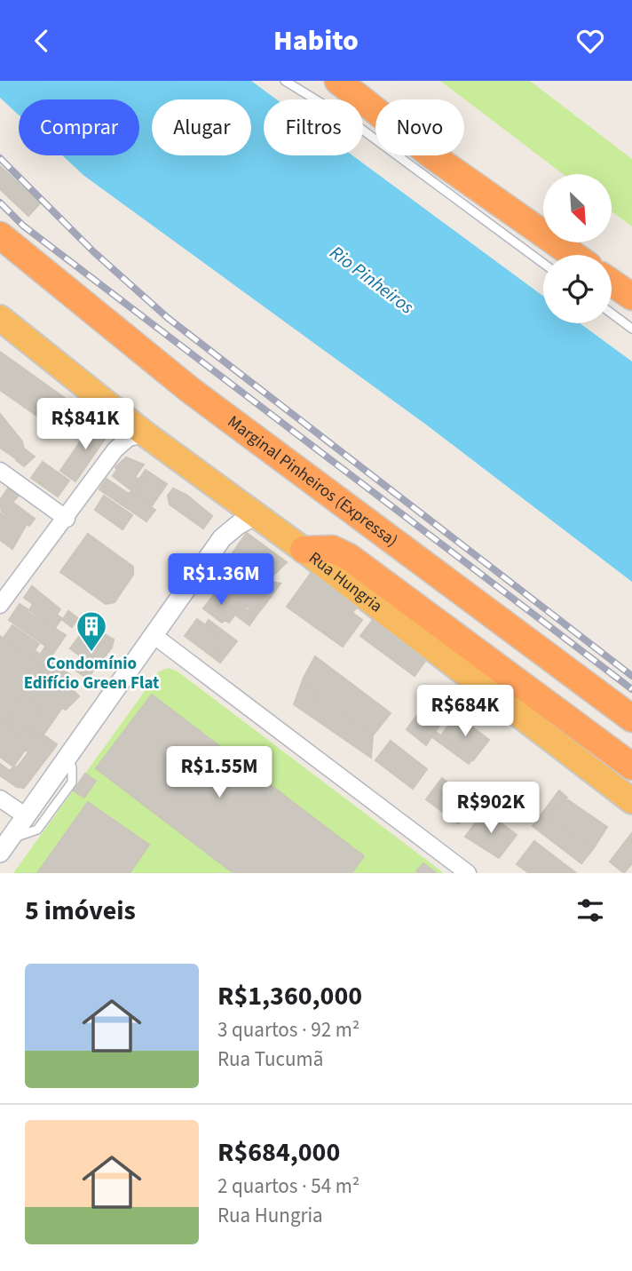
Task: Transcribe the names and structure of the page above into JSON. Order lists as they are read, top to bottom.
{
  "streets": {
    "highway": ["Marginal Pinheiros (Expressa)", "Rua Hungria"]
  },
  "water": ["Rio Pinheiros"],
  "places": {
    "building": ["Condomínio Edifício Green Flat"]
  },
  "north": "bottom right",
  "page": {
    "header": "Habito",
    "chip": [
      "Comprar",
      "Alugar",
      "Filtros",
      "Novo"
    ],
    "price": [
      "R$841K",
      "R$1.36M",
      "R$684K",
      "R$1.55M",
      "R$902K"
    ],
    "heading": "5 imóveis",
    "list": [
      {
        "name": "R$1,360,000",
        "note": "3 quartos · 92 m² · Rua Tucumã"
      },
      {
        "name": "R$684,000",
        "note": "2 quartos · 54 m² · Rua Hungria"
      }
    ]
  }
}
